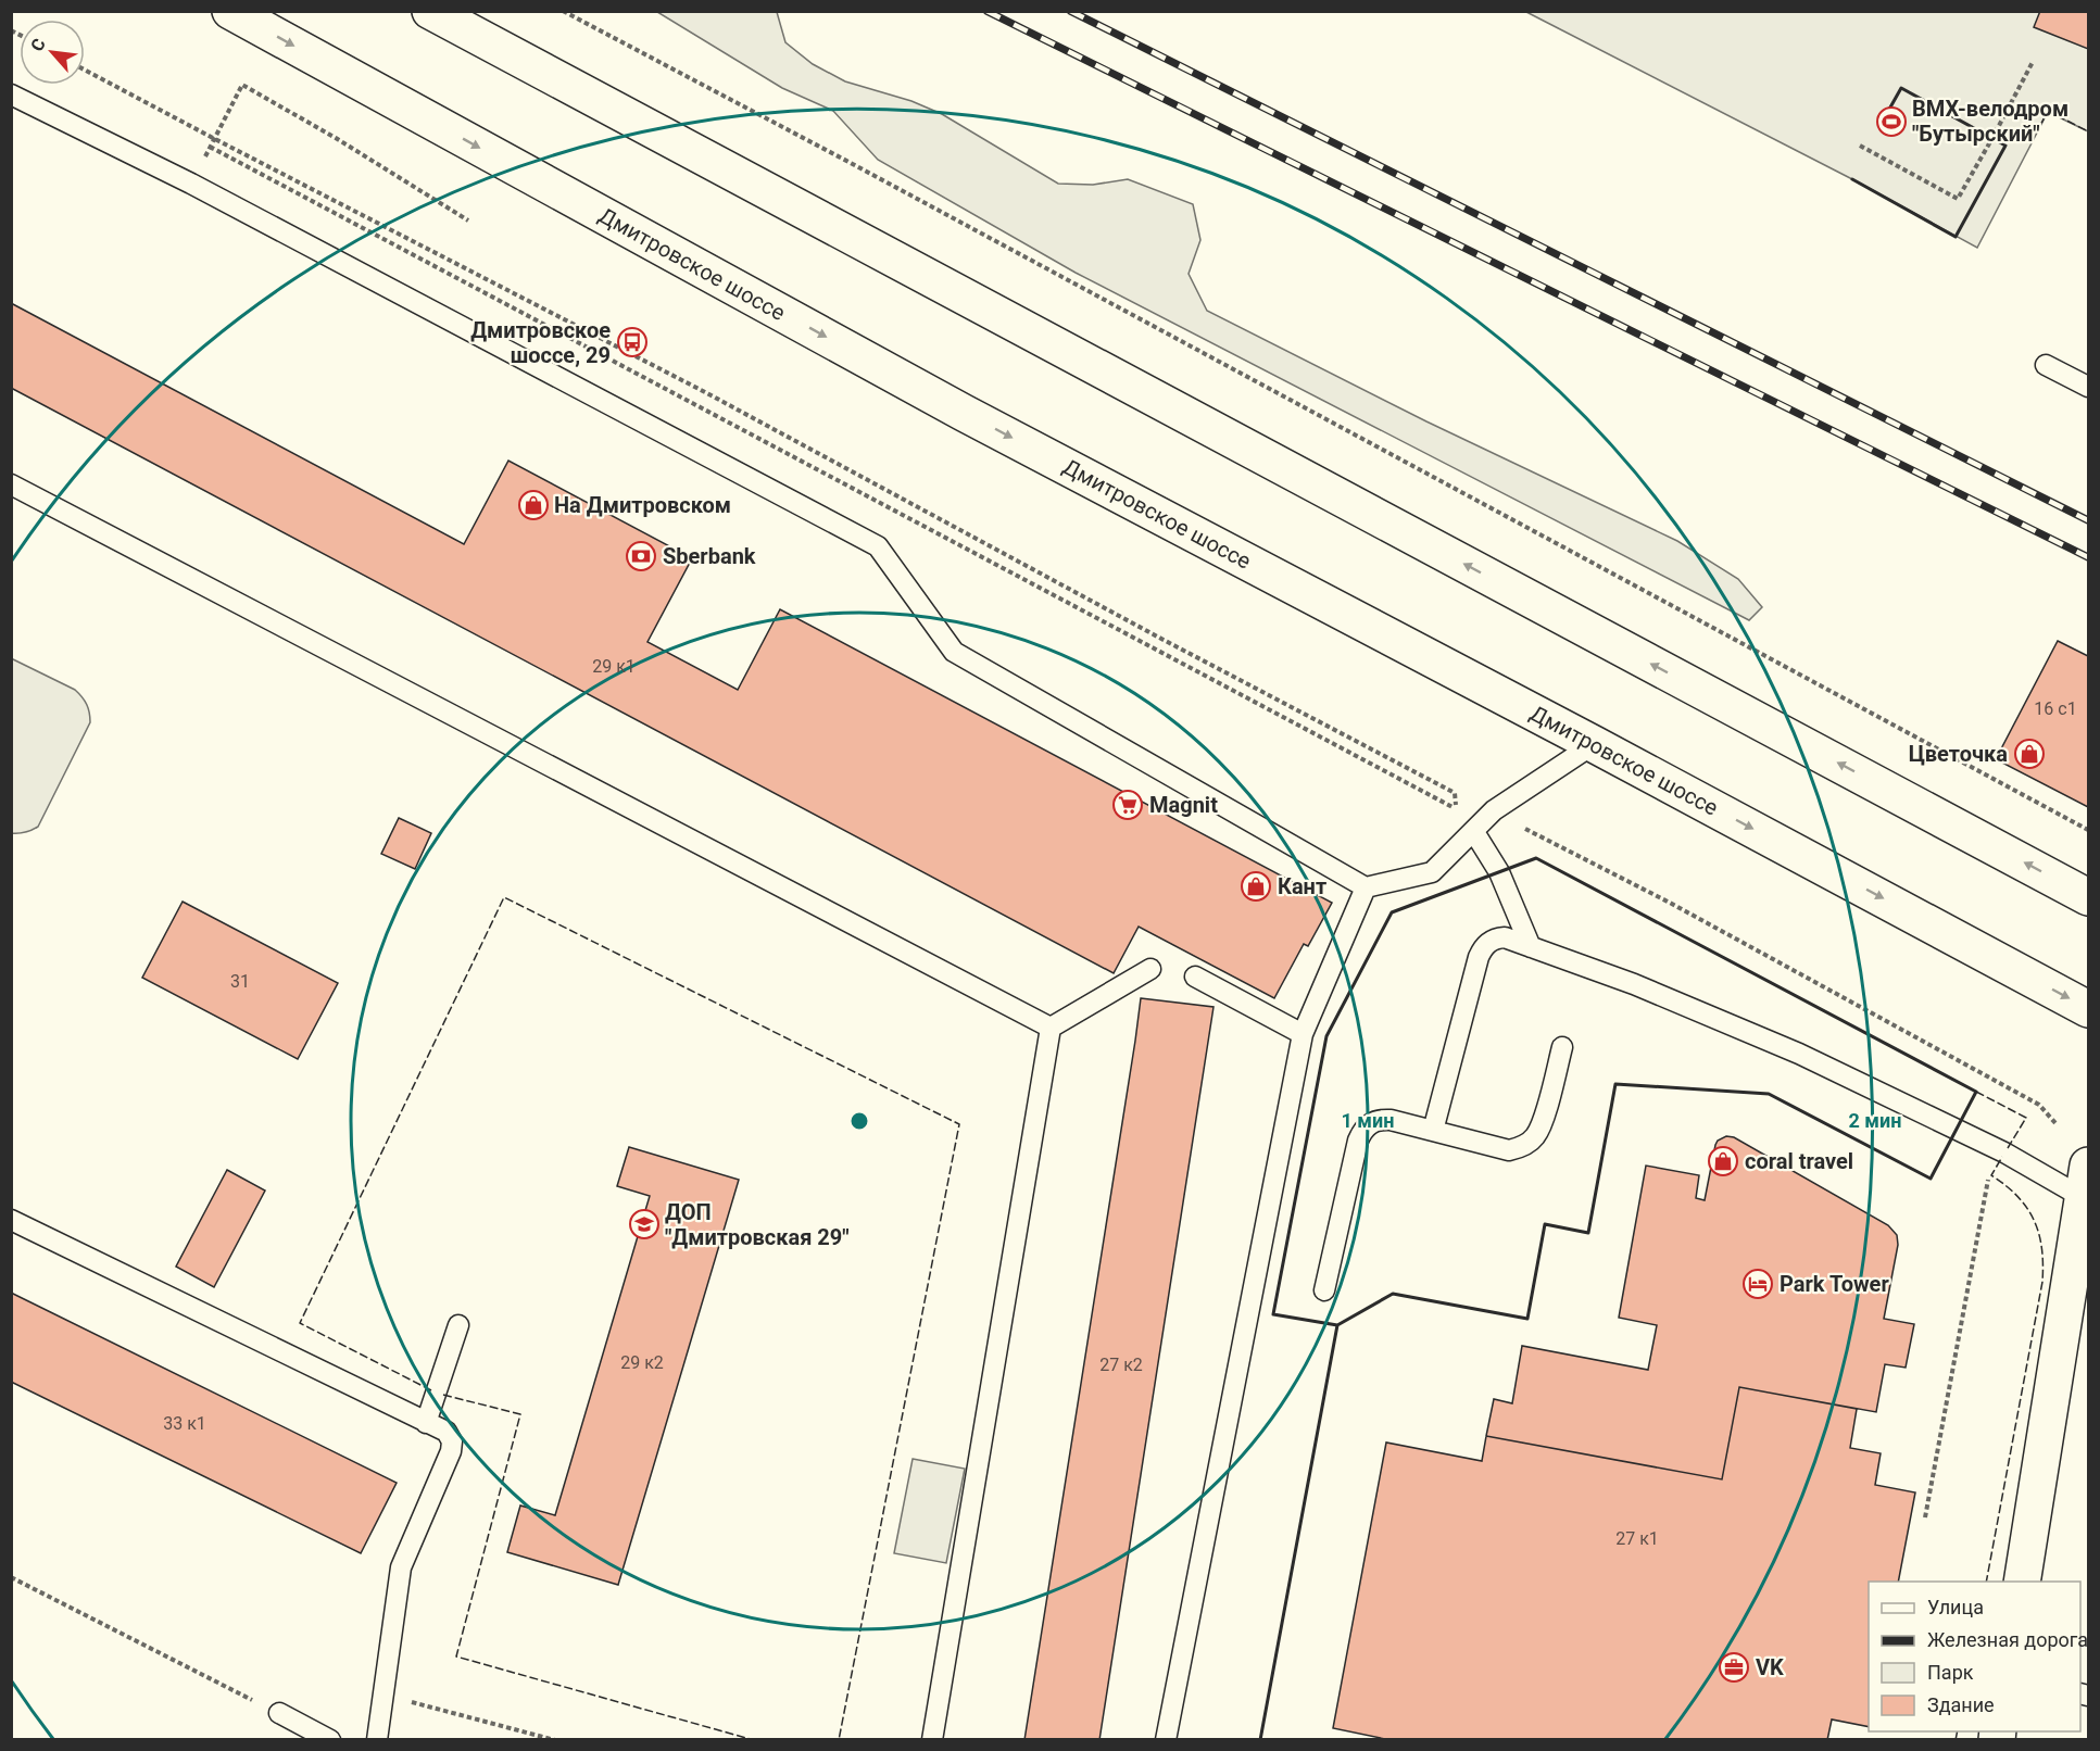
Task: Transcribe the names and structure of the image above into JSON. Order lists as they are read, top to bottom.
{
  "streets": {
    "main road": ["Дмитровское шоссе"]
  },
  "places": {
    "sports": ["BMX-велодром \"Бутырский\""],
    "bus stop": ["Дмитровское шоссе, 29"],
    "shop": [
      "На Дмитровском",
      "Цветочка",
      "Кант",
      "coral travel"
    ],
    "bank": ["Sberbank"],
    "supermarket": ["Magnit"],
    "school or university": ["ДОП \"Дмитровская 29\""],
    "hotel": ["Park Tower"],
    "office": ["VK"]
  },
  "house_numbers": [
    "29 к1",
    "16 с1",
    "31",
    "29 к2",
    "27 к2",
    "33 к1",
    "27 к1"
  ],
  "legend": [
    "Улица",
    "Железная дорога",
    "Парк",
    "Здание"
  ],
  "north": "top left",
  "rings": ["1 мин", "2 мин"]
}
